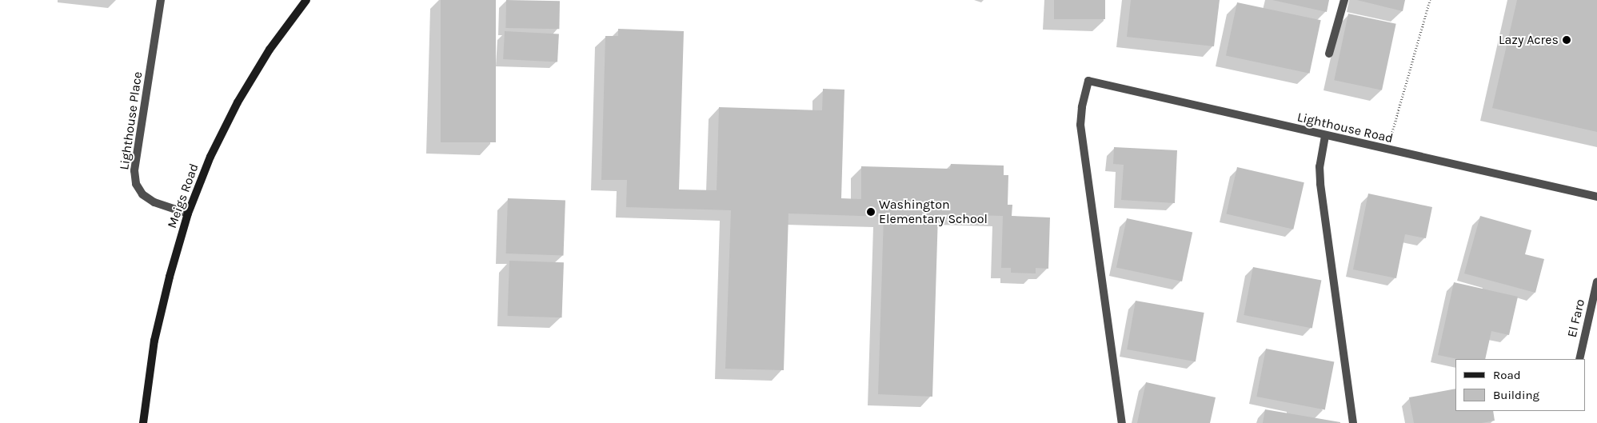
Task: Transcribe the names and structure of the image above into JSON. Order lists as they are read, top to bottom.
{
  "streets": {
    "main road": ["Meigs Road"],
    "street": ["Lighthouse Place", "Lighthouse Road", "El Faro"]
  },
  "crossings": [
    ["Lighthouse Place", "Meigs Road"]
  ],
  "places": ["Lazy Acres", "Washington Elementary School"],
  "legend": ["Road", "Building"]
}
